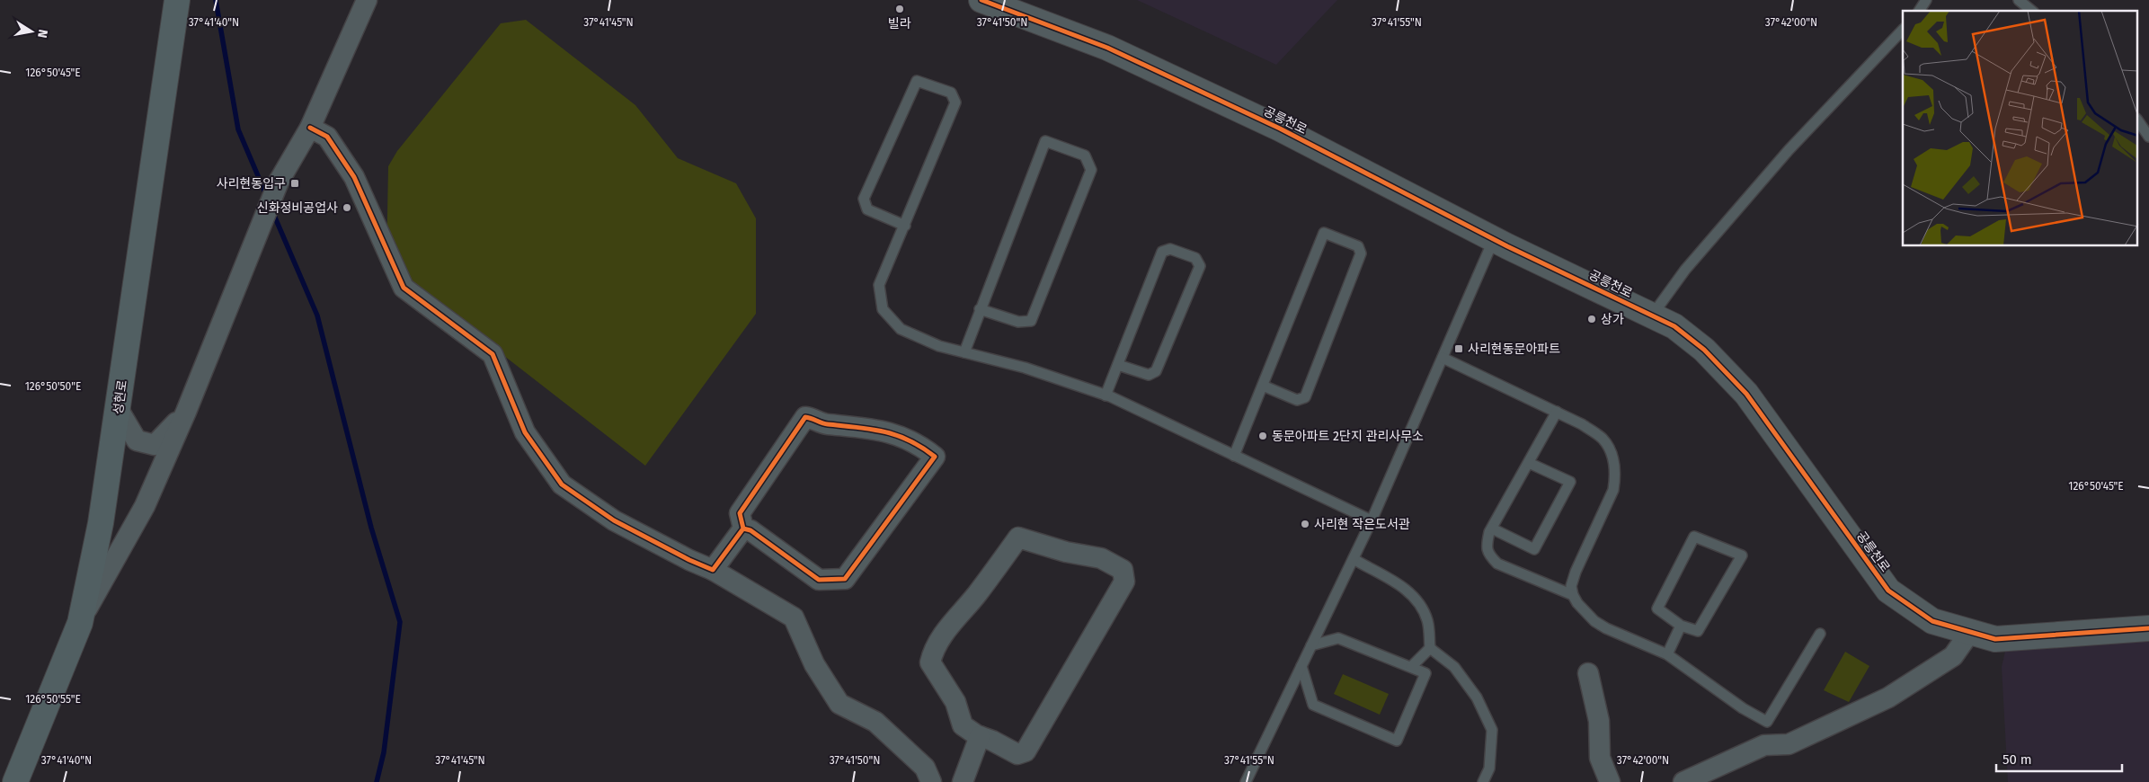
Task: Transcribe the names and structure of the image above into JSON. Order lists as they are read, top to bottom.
{
  "streets": {
    "main road": ["성현로"],
    "street": ["공릉천로"]
  },
  "places": {
    "other": [
      "빌라",
      "신화정비공업사",
      "상가",
      "동문아파트 2단지 관리사무소",
      "사리현 작은도서관"
    ],
    "transit": ["사리현동입구", "사리현동문아파트"]
  },
  "scale_bar": "50 m",
  "north": "right",
  "coordinates": [
    "37°41'40\"N",
    "37°41'45\"N",
    "37°41'50\"N",
    "37°41'55\"N",
    "37°42'00\"N",
    "126°50'45\"E",
    "126°50'50\"E",
    "126°50'55\"E"
  ]
}
